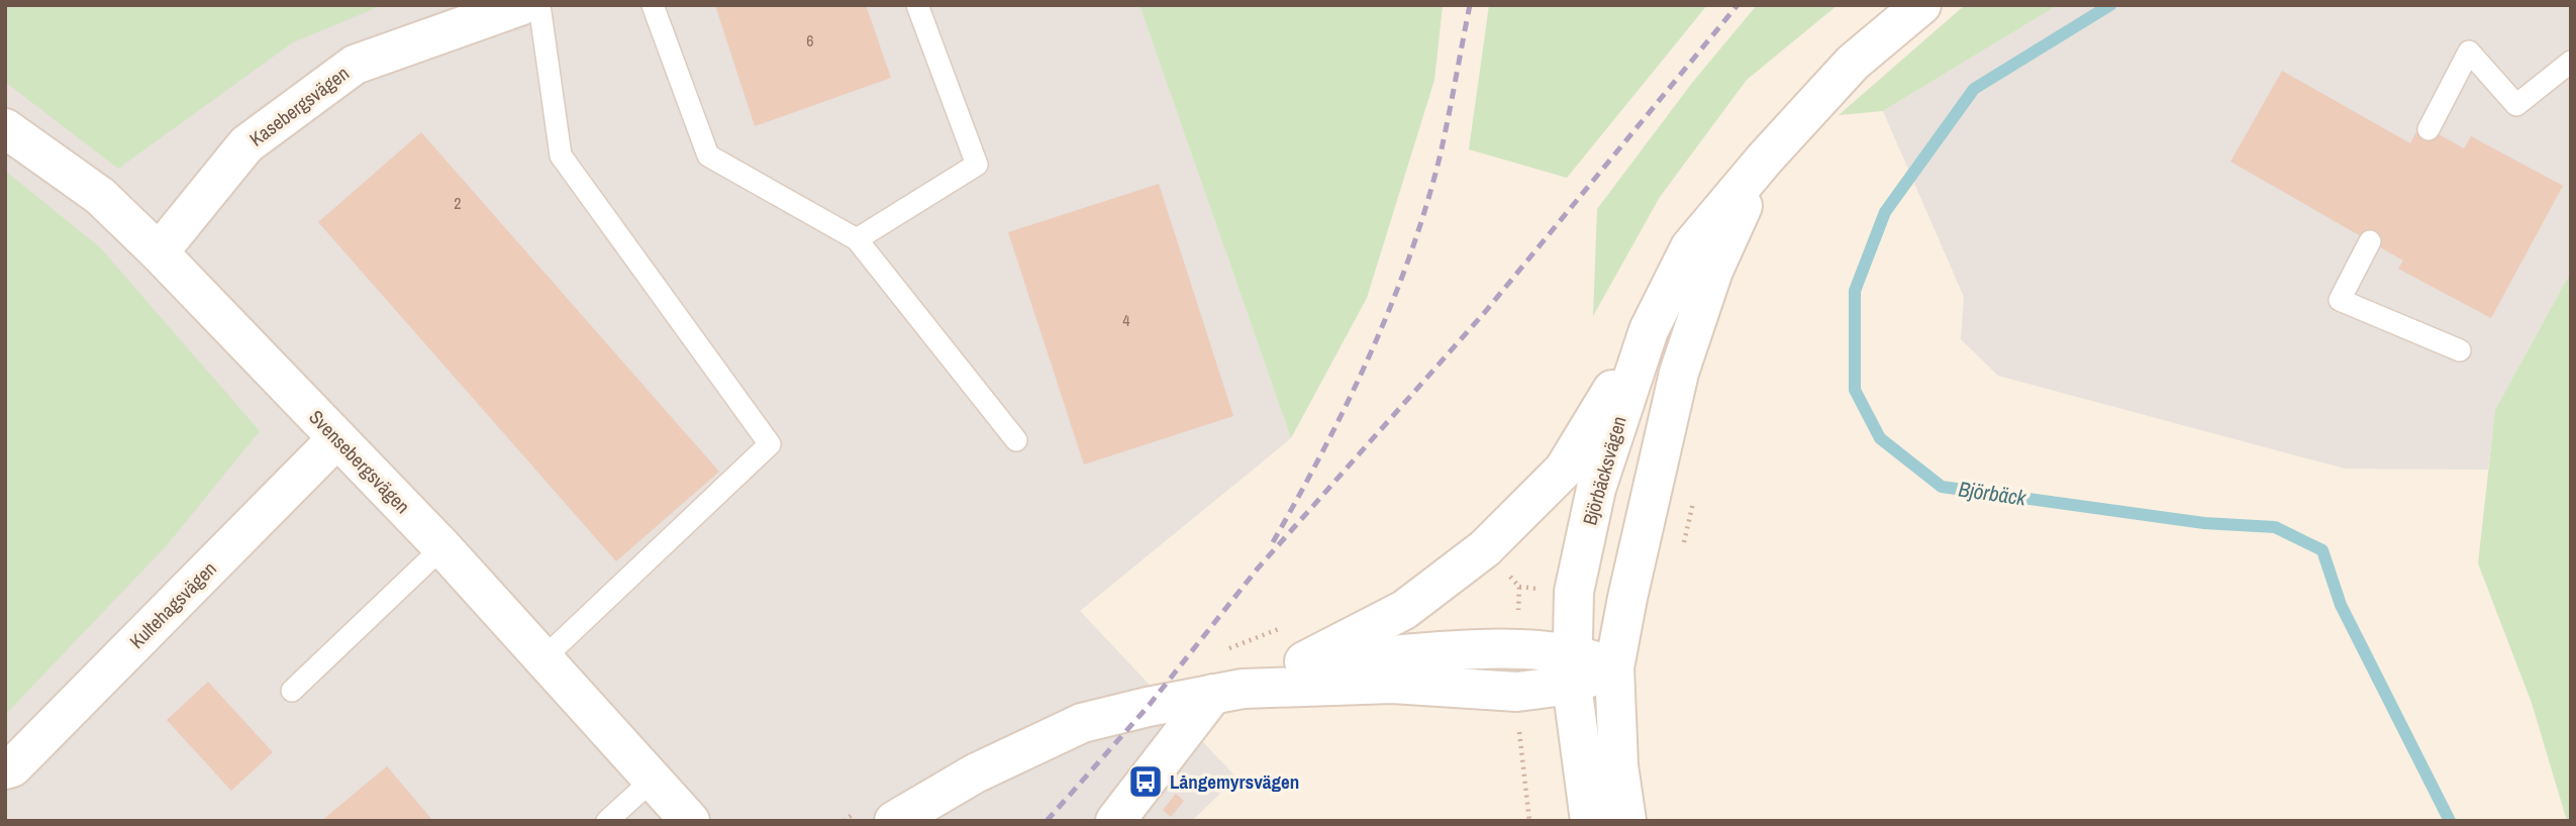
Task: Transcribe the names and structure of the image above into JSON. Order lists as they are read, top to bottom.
{
  "streets": {
    "street": [
      "Kasebergsvägen",
      "Svensebergsvägen",
      "Björbäcksvägen",
      "Kultehagsvägen"
    ]
  },
  "crossings": [
    ["Kasebergsvägen", "Svensebergsvägen"],
    ["Svensebergsvägen", "Kultehagsvägen"]
  ],
  "water": ["Björbäck"],
  "places": {
    "bus stop": ["Långemyrsvägen"]
  },
  "house_numbers": ["6", "2", "4"]
}
